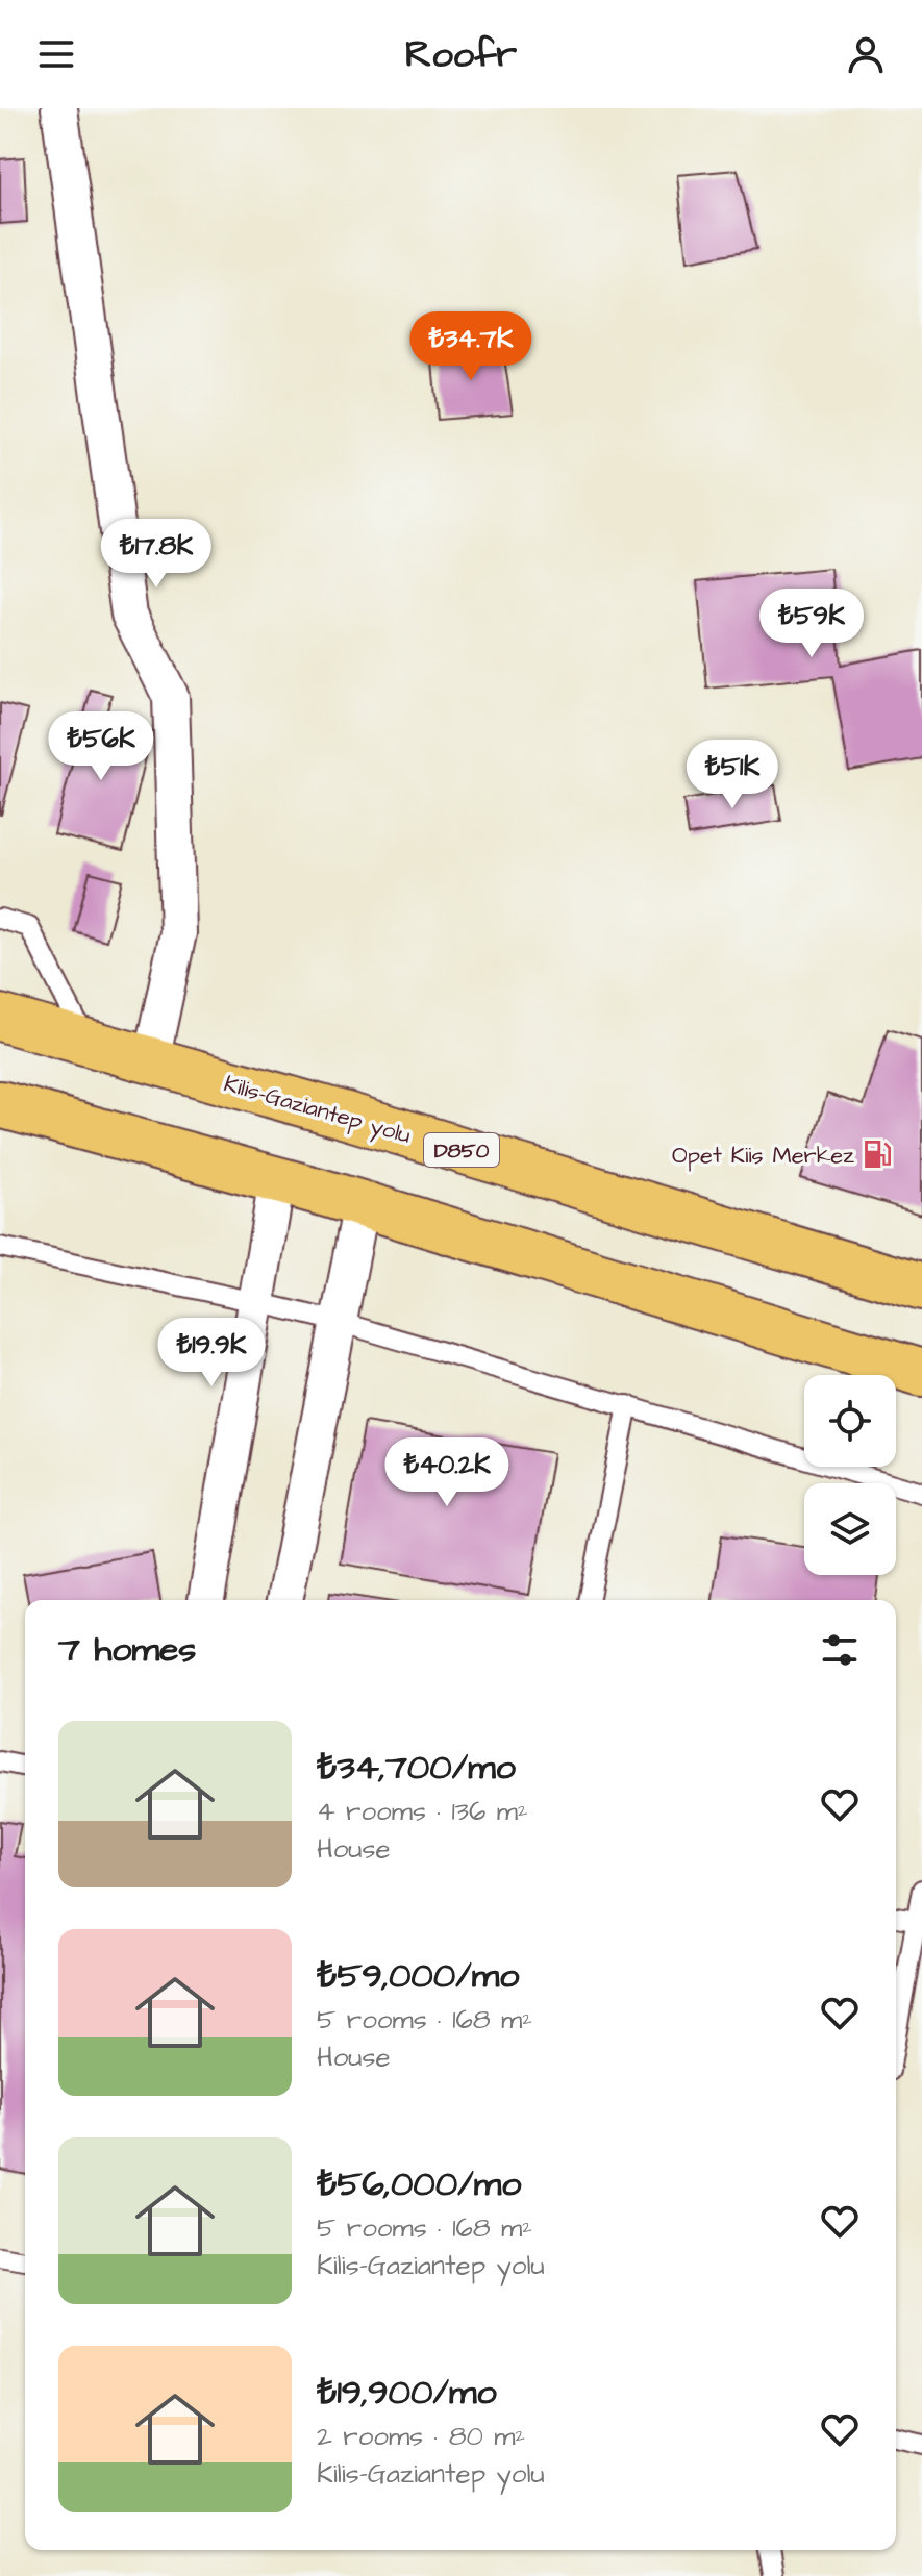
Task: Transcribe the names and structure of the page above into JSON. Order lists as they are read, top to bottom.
{
  "streets": {
    "highway": ["Kilis-Gaziantep yolu", "D850"]
  },
  "places": {
    "fuel station": ["Opet Kiis Merkez"]
  },
  "page": {
    "header": "Roofr",
    "price": [
      "₺34.7K",
      "₺17.8K",
      "₺59K",
      "₺56K",
      "₺51K",
      "₺19.9K",
      "₺40.2K"
    ],
    "heading": "7 homes",
    "list": [
      {
        "name": "₺34,700/mo",
        "note": "4 rooms · 136 m² · House"
      },
      {
        "name": "₺59,000/mo",
        "note": "5 rooms · 168 m² · House"
      },
      {
        "name": "₺56,000/mo",
        "note": "5 rooms · 168 m² · Kilis-Gaziantep yolu"
      },
      {
        "name": "₺19,900/mo",
        "note": "2 rooms · 80 m² · Kilis-Gaziantep yolu"
      }
    ]
  }
}
